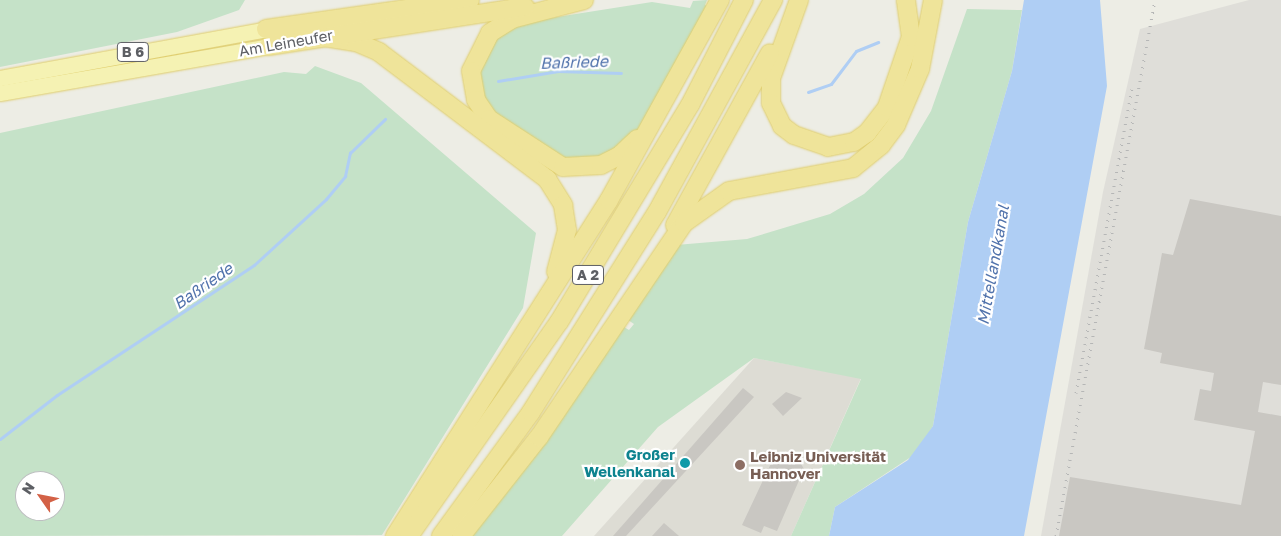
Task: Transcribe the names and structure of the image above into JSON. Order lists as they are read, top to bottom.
{
  "streets": {
    "highway": ["Am Leineufer", "B 6", "A 2"]
  },
  "water": ["Baßriede", "Mittellandkanal"],
  "places": ["Großer Wellenkanal", "Leibniz Universität Hannover"],
  "north": "top left"
}
